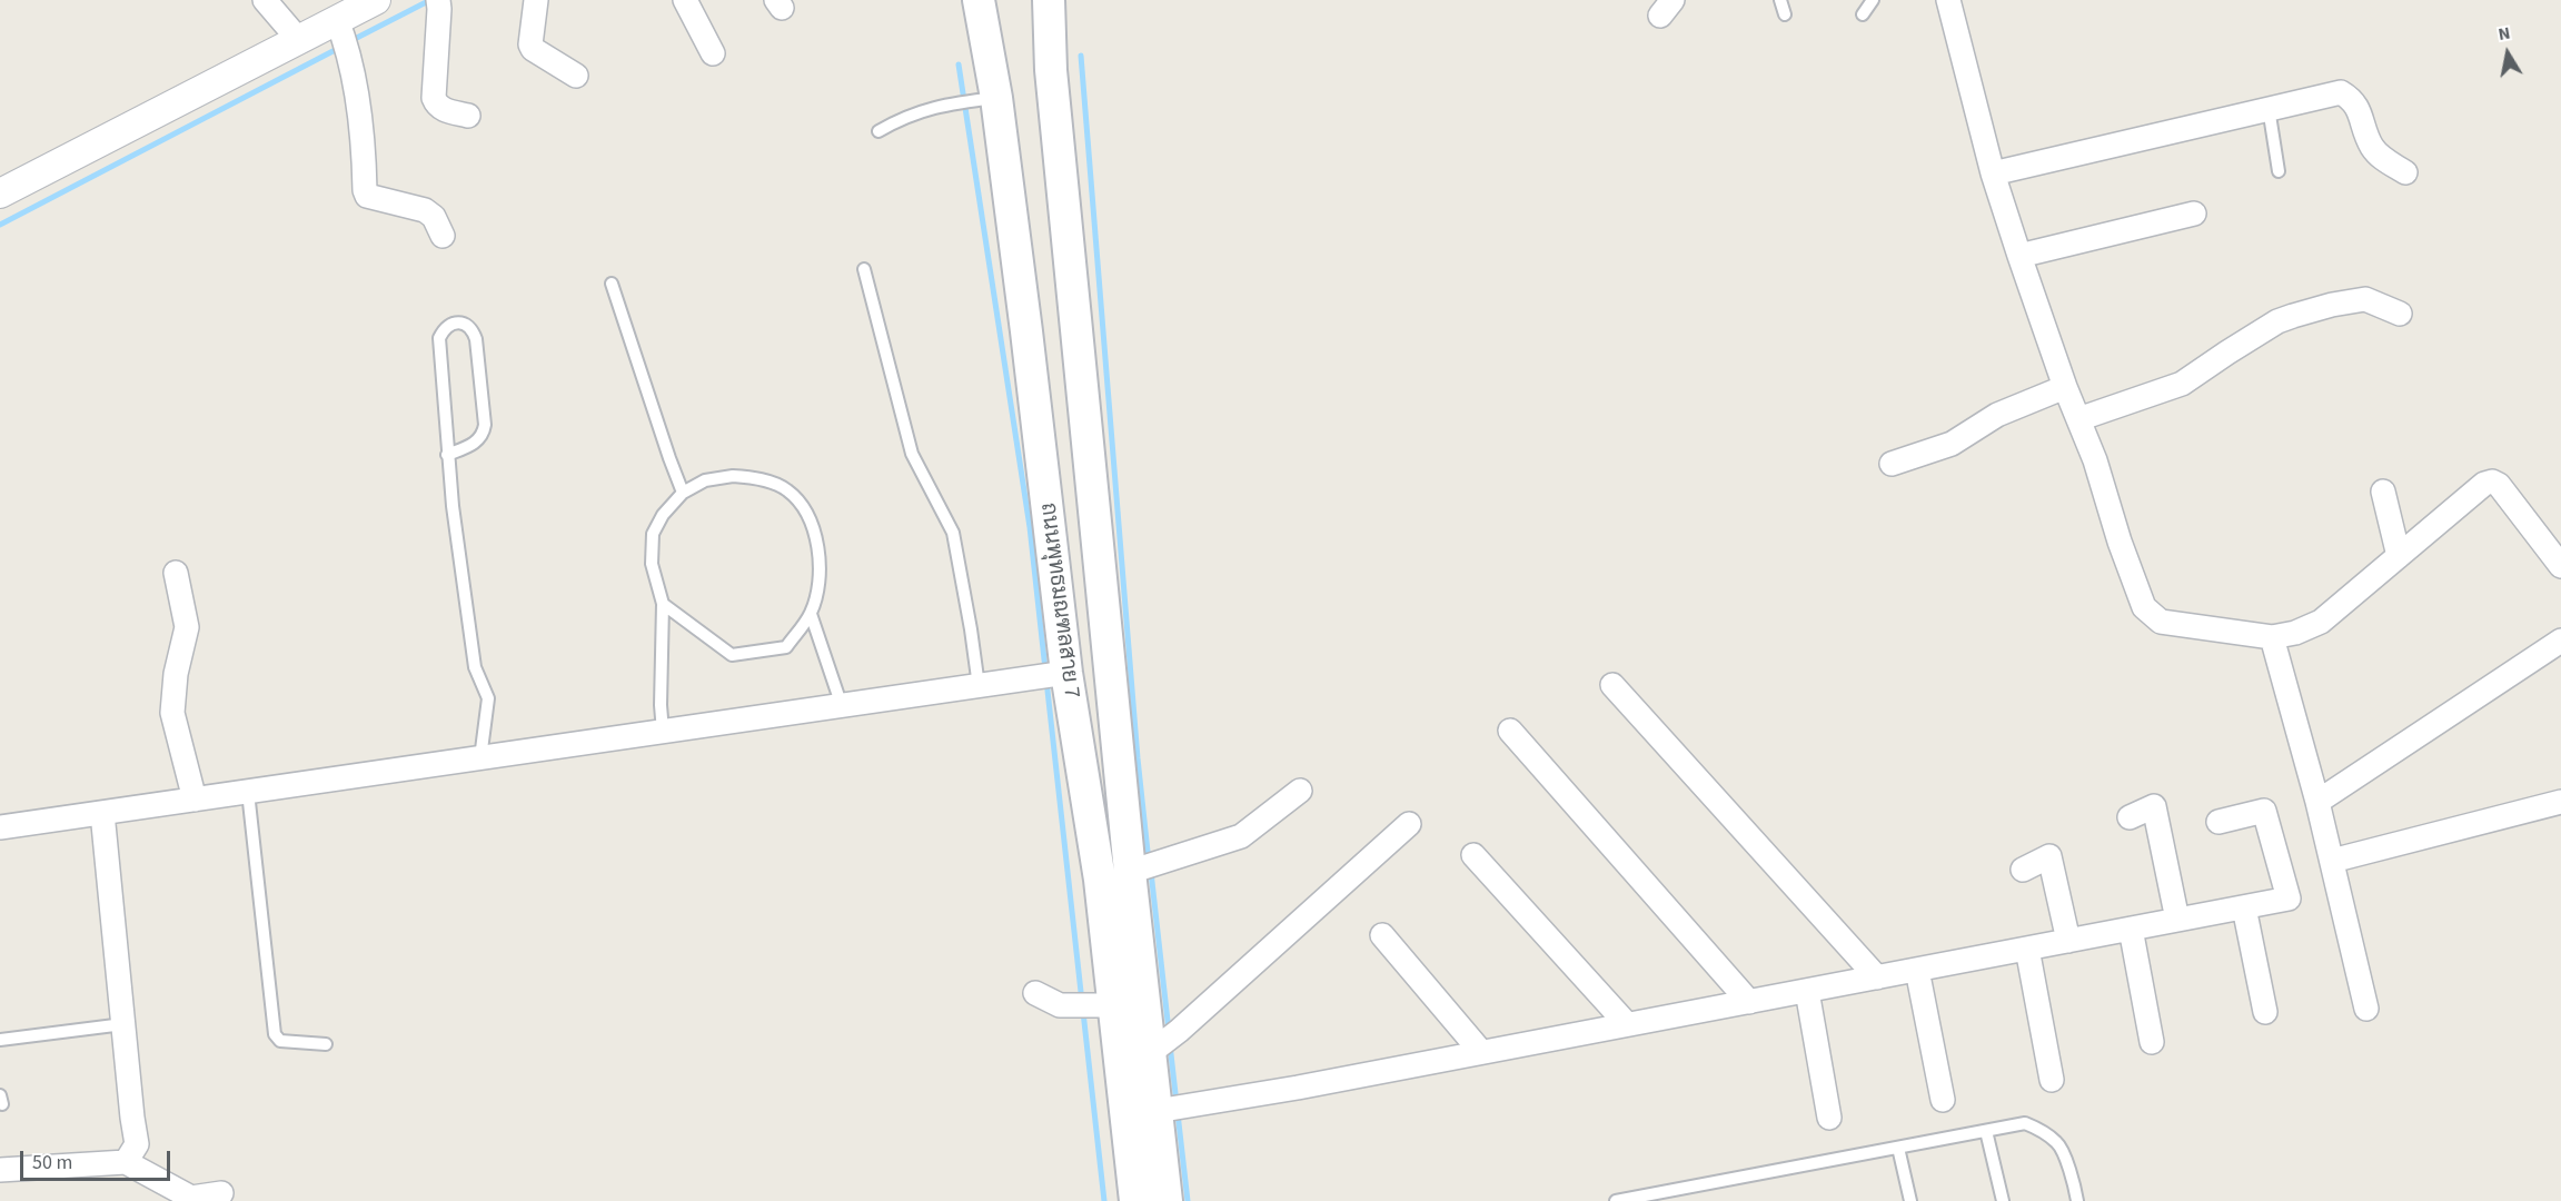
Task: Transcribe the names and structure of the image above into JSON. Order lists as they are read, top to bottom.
{
  "streets": {
    "main road": ["ถนนพุทธมณฑลสาย 7"]
  },
  "scale_bar": "50 m",
  "north": "top"
}
